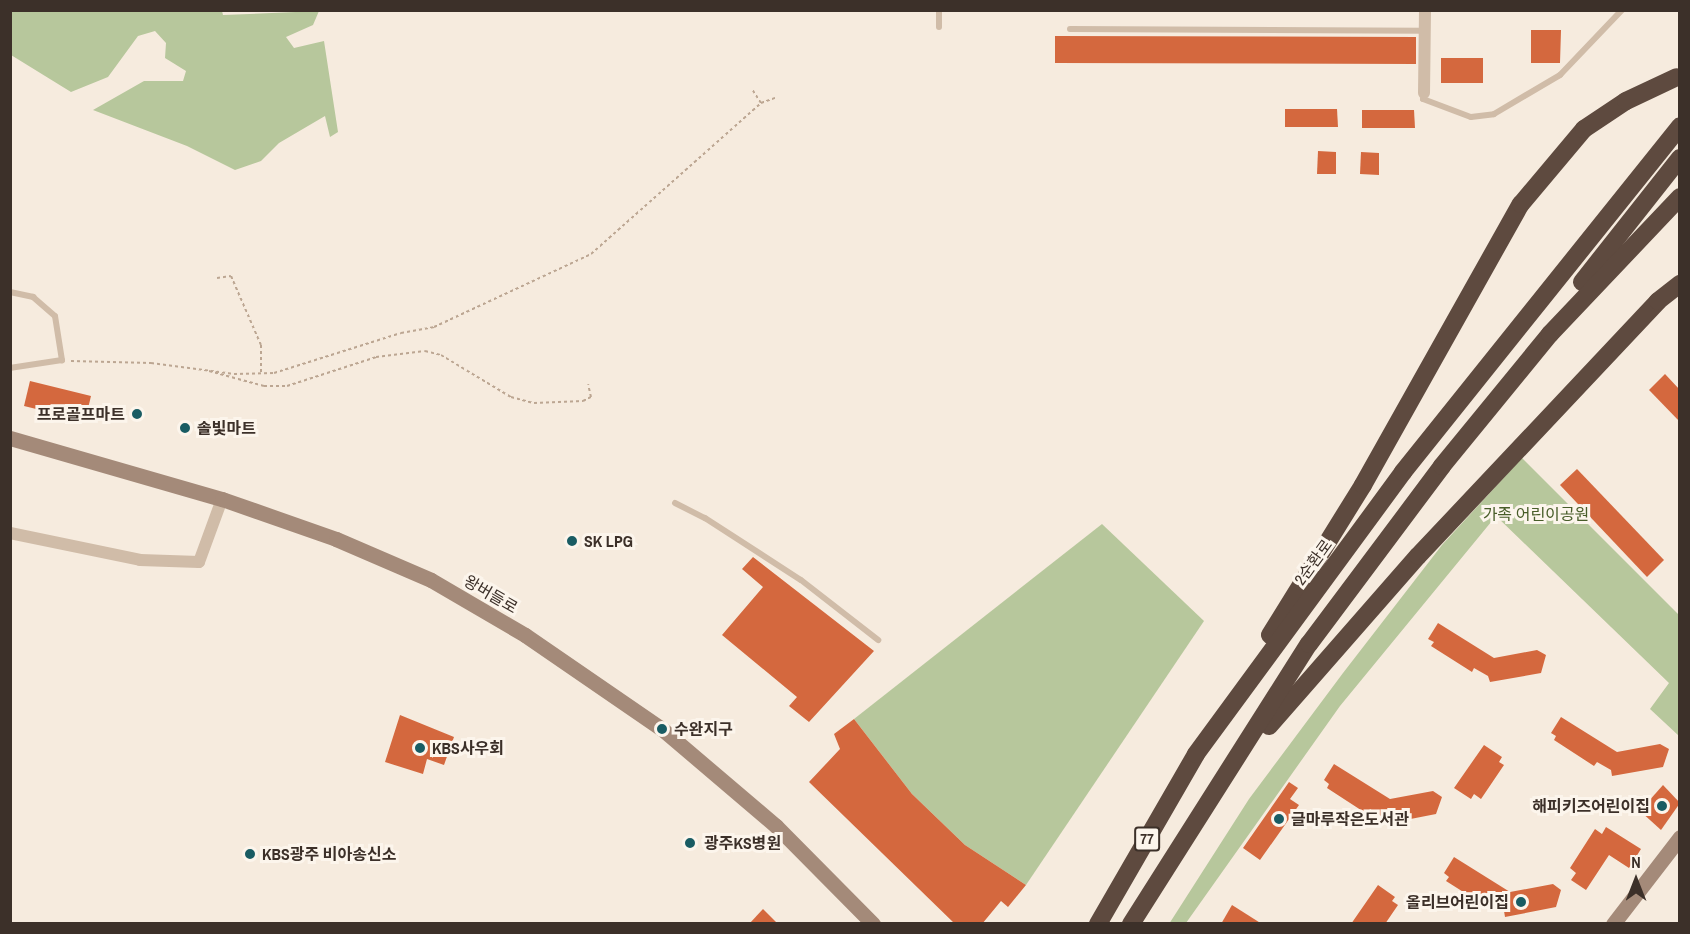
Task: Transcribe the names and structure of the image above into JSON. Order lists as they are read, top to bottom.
{
  "streets": {
    "highway": ["2순환로", "77"],
    "main road": ["왕버들로"]
  },
  "parks": ["가족 어린이공원"],
  "places": [
    "프로골프마트",
    "솔빛마트",
    "SK LPG",
    "수완지구",
    "KBS사우회",
    "해피키즈어린이집",
    "글마루작은도서관",
    "광주KS병원",
    "KBS광주 비아송신소",
    "올리브어린이집"
  ],
  "north": "top"
}
